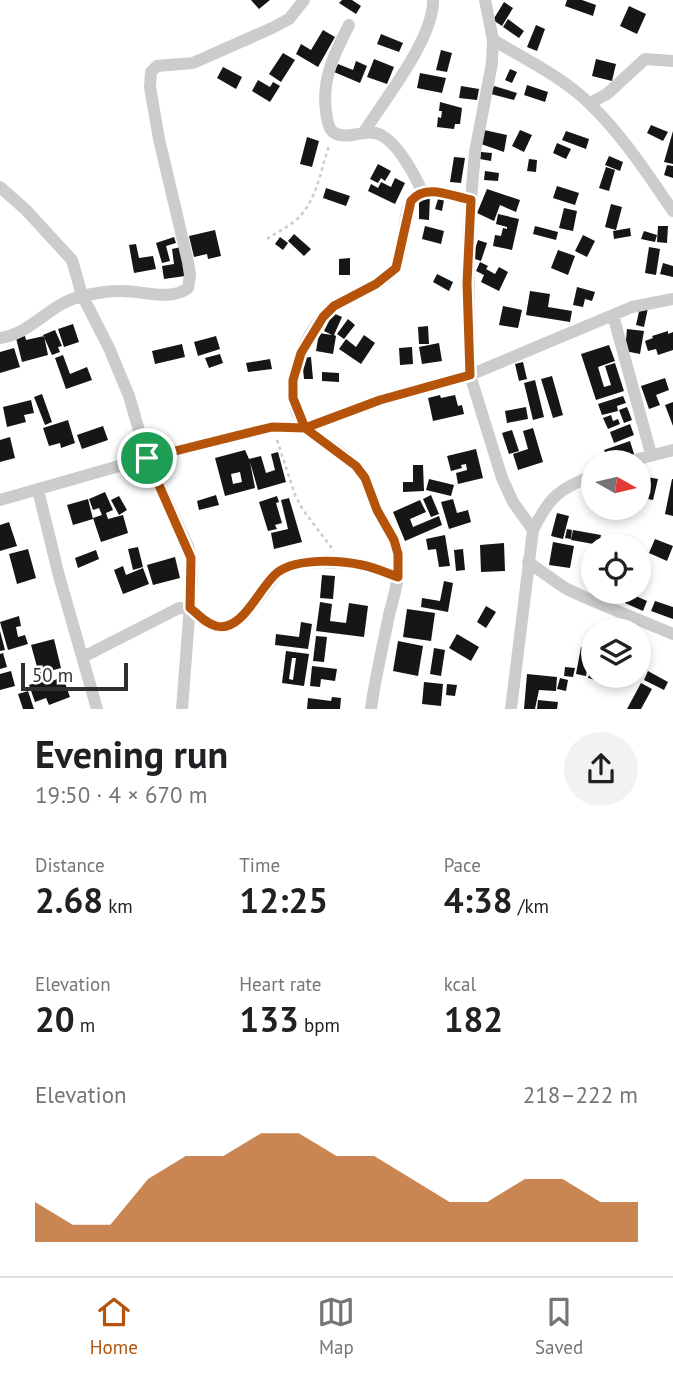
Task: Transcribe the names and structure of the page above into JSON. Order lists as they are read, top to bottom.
{
  "scale_bar": "50 m",
  "north": "right",
  "page": {
    "scale": "50 m",
    "heading": ["Evening run", "19:50 · 4 × 670 m"],
    "stats": [
      ["Distance", "2.68 km"],
      ["Time", "12:25"],
      ["Pace", "4:38 /km"],
      ["Elevation", "20 m"],
      ["Heart rate", "133 bpm"],
      ["kcal", "182"]
    ],
    "chart": ["Elevation", "218–222 m"],
    "tabs": ["Home", "Map", "Saved"]
  }
}
